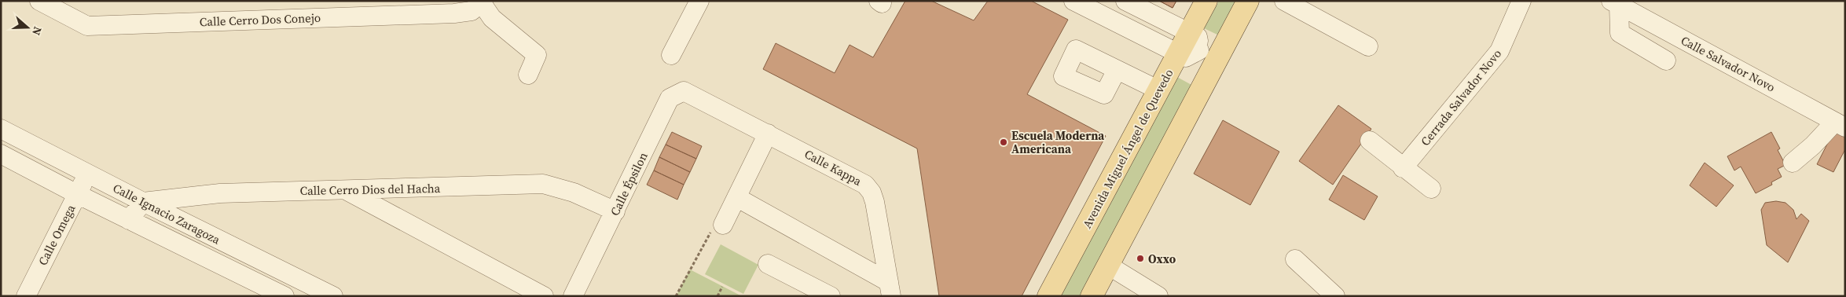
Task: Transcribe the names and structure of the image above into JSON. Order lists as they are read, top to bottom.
{
  "streets": {
    "main road": ["Avenida Miguel Ángel de Quevedo"],
    "street": [
      "Calle Cerro Dos Conejo",
      "Calle Salvador Novo",
      "Cerrada Salvador Novo",
      "Calle Kappa",
      "Calle Épsilon",
      "Calle Cerro Dios del Hacha",
      "Calle Ignacio Zaragoza",
      "Calle Omega"
    ]
  },
  "crossings": [
    ["Calle Kappa", "Calle Épsilon"],
    ["Calle Épsilon", "Calle Cerro Dios del Hacha"],
    ["Calle Cerro Dios del Hacha", "Calle Ignacio Zaragoza"],
    ["Calle Ignacio Zaragoza", "Calle Omega"]
  ],
  "places": ["Escuela Moderna Americana", "Oxxo"],
  "north": "right"
}
